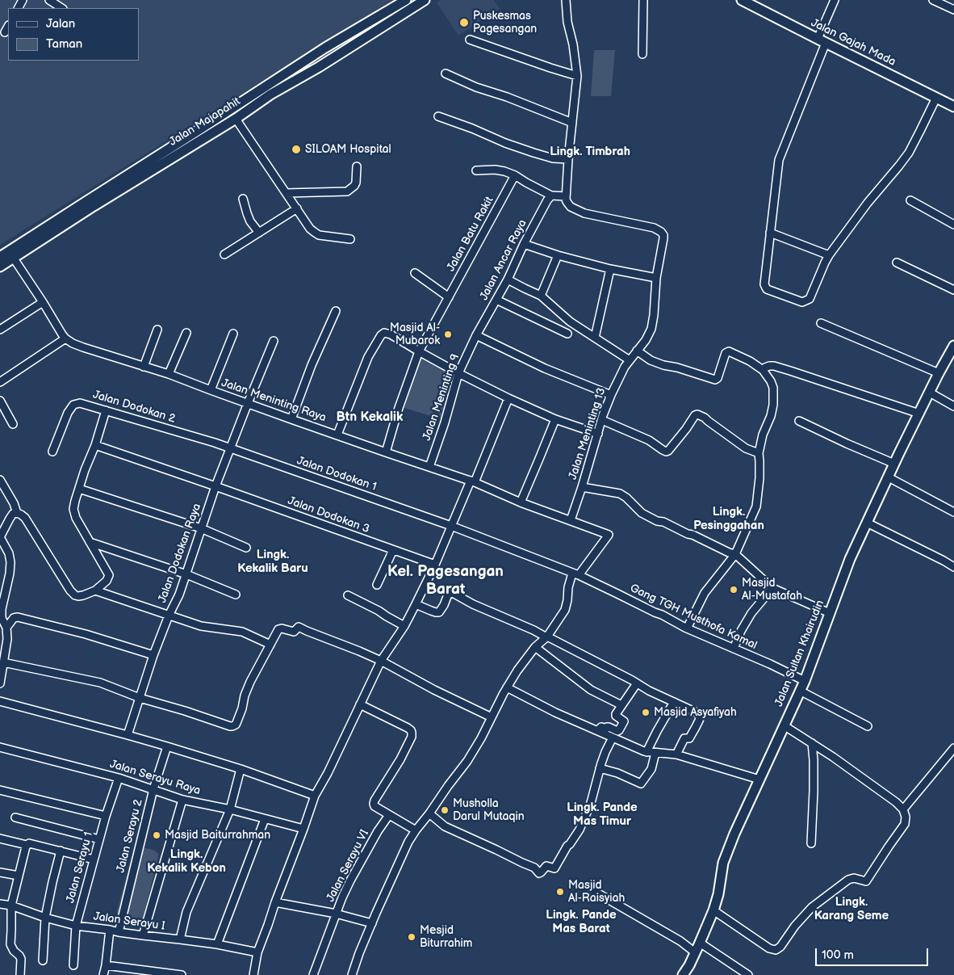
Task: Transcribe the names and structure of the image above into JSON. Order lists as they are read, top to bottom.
{
  "streets": {
    "main road": ["Jalan Gajah Mada", "Jalan Majapahit", "Jalan Sultan Khairudin"],
    "street": [
      "Jalan Batu Rakit",
      "Jalan Ancar Raya",
      "Jalan Meninting 9",
      "Jalan Meninting Raya",
      "Jalan Dodokan 2",
      "Jalan Meninting 13",
      "Jalan Dodokan 1",
      "Jalan Dodokan 3",
      "Jalan Dodokan Raya",
      "Gang TGH Musthofa Kamal",
      "Jalan Serayu Raya",
      "Jalan Serayu 2",
      "Jalan Serayu VI",
      "Jalan Serayu 1",
      "Jalan Serayu I"
    ]
  },
  "crossings": [
    ["Jalan Batu Rakit", "Jalan Meninting Raya"],
    ["Jalan Ancar Raya", "Jalan Meninting 9"],
    ["Jalan Meninting 9", "Jalan Meninting Raya"],
    ["Jalan Meninting Raya", "Jalan Meninting 13"],
    ["Jalan Meninting Raya", "Jalan Dodokan 1"],
    ["Jalan Meninting Raya", "Jalan Dodokan Raya"],
    ["Jalan Meninting Raya", "Gang TGH Musthofa Kamal"],
    ["Jalan Dodokan 2", "Jalan Dodokan 1"],
    ["Jalan Dodokan 1", "Jalan Dodokan Raya"],
    ["Jalan Dodokan 1", "Gang TGH Musthofa Kamal"],
    ["Jalan Dodokan 3", "Jalan Dodokan Raya"],
    ["Gang TGH Musthofa Kamal", "Jalan Sultan Khairudin"],
    ["Jalan Serayu Raya", "Jalan Serayu 2"],
    ["Jalan Serayu Raya", "Jalan Serayu 1"],
    ["Jalan Serayu 2", "Jalan Serayu I"],
    ["Jalan Serayu 1", "Jalan Serayu I"]
  ],
  "districts": [
    "Lingk. Timbrah",
    "Btn Kekalik",
    "Lingk. Pesinggahan",
    "Lingk. Kekalik Baru",
    "Kel. Pagesangan Barat",
    "Lingk. Pande Mas Timur",
    "Lingk. Kekalik Kebon",
    "Lingk. Karang Seme",
    "Lingk. Pande Mas Barat"
  ],
  "places": [
    "Puskesmas Pagesangan",
    "SILOAM Hospital",
    "Masjid Al- Mubarok",
    "Masjid Al-Mustafah",
    "Masjid Asyafiyah",
    "Musholla Darul Mutaqin",
    "Masjid Baiturrahman",
    "Masjid Al-Raisyiah",
    "Mesjid Biturrahim"
  ],
  "legend": ["Jalan", "Taman"],
  "scale_bar": "100 m"
}
